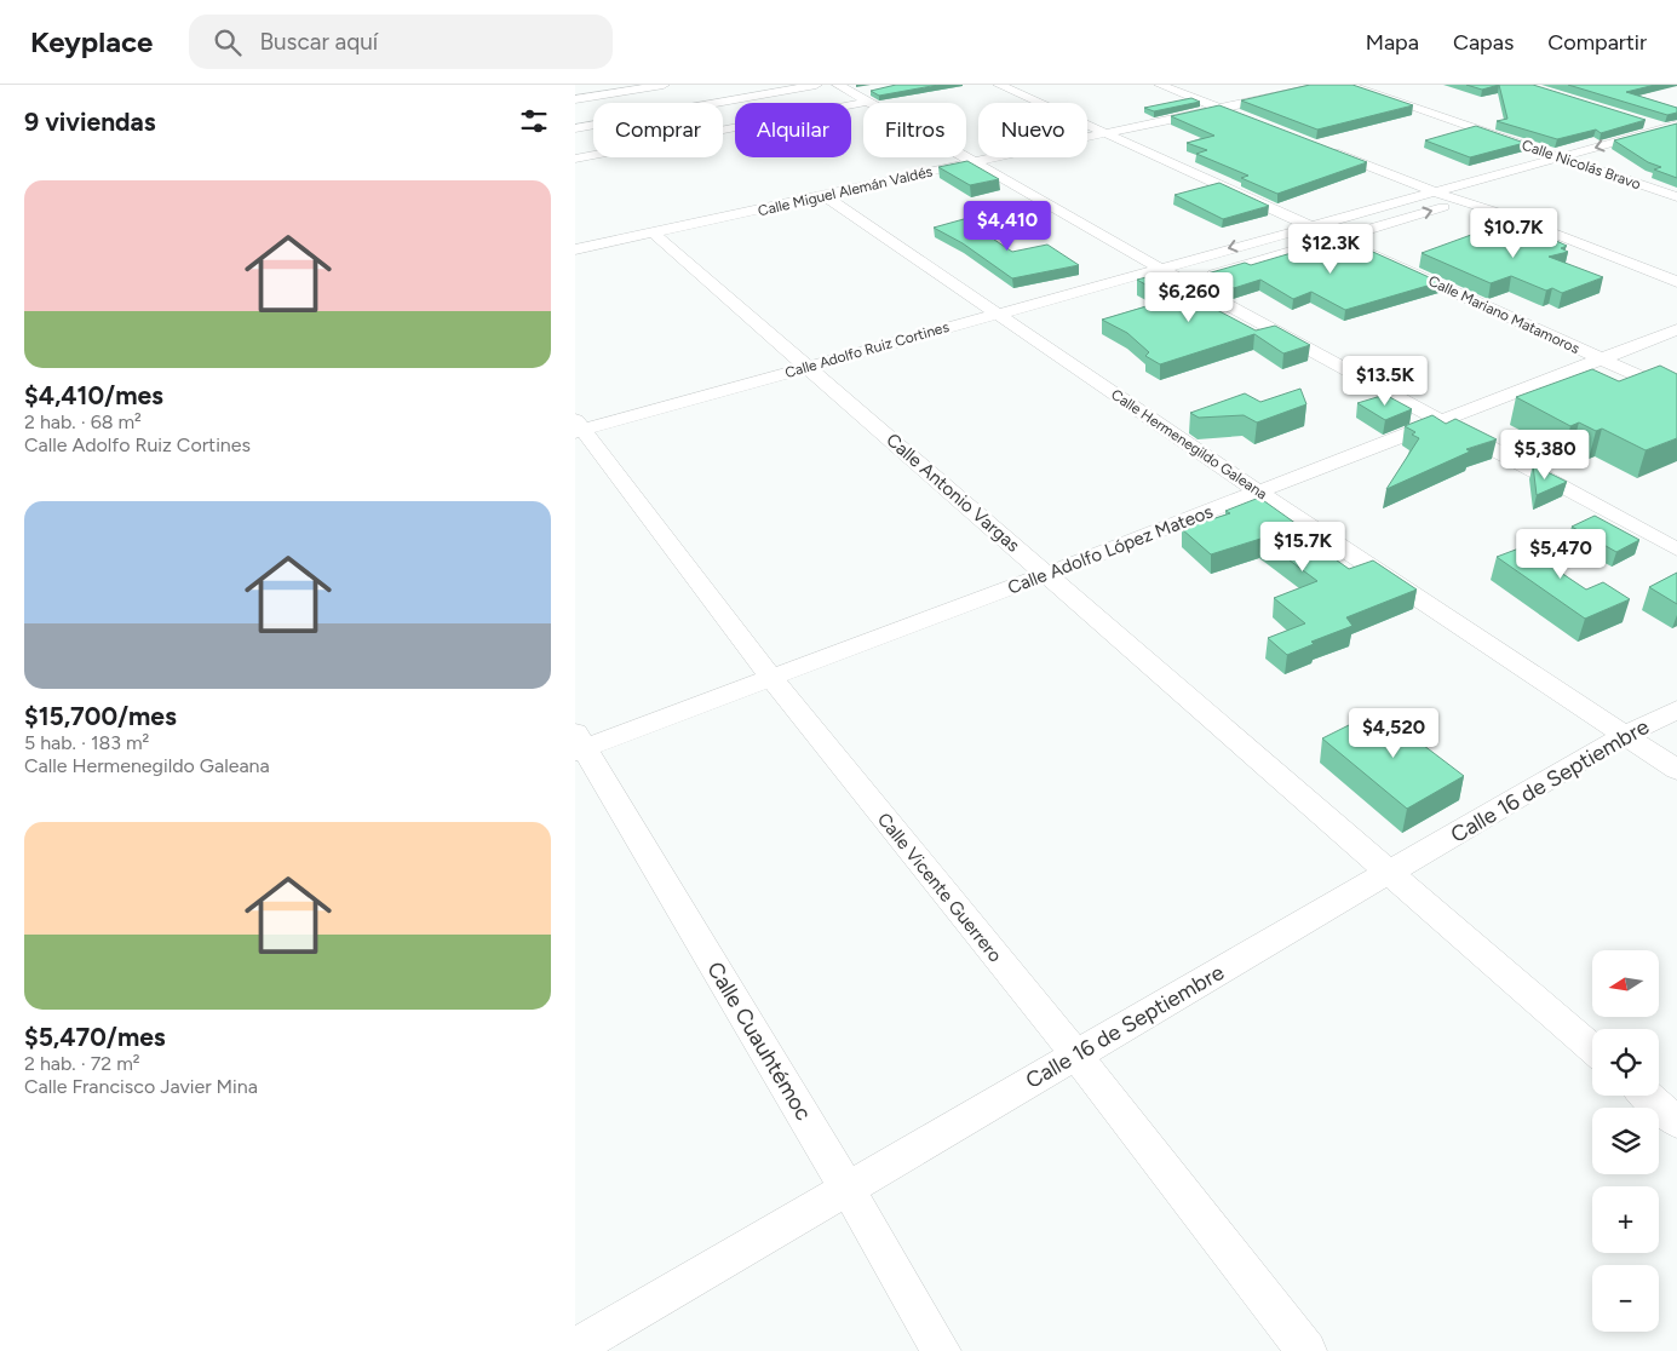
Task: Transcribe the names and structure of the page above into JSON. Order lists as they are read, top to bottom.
{
  "streets": {
    "street": [
      "Calle Nicolás Bravo",
      "Calle Miguel Alemán Valdés",
      "Calle Mariano Matamoros",
      "Calle Adolfo Ruiz Cortines",
      "Calle Hermenegildo Galeana",
      "Calle Antonio Vargas",
      "Calle Adolfo López Mateos",
      "Calle 16 de Septiembre",
      "Calle Vicente Guerrero",
      "Calle Cuauhtémoc"
    ]
  },
  "crossings": [
    ["Calle Nicolás Bravo", "Calle Adolfo Ruiz Cortines"],
    ["Calle Miguel Alemán Valdés", "Calle Mariano Matamoros"],
    ["Calle Miguel Alemán Valdés", "Calle Hermenegildo Galeana"],
    ["Calle Miguel Alemán Valdés", "Calle Antonio Vargas"],
    ["Calle Mariano Matamoros", "Calle Adolfo Ruiz Cortines"],
    ["Calle Mariano Matamoros", "Calle Adolfo López Mateos"],
    ["Calle Adolfo Ruiz Cortines", "Calle Hermenegildo Galeana"],
    ["Calle Adolfo Ruiz Cortines", "Calle Antonio Vargas"],
    ["Calle Adolfo Ruiz Cortines", "Calle Vicente Guerrero"],
    ["Calle Hermenegildo Galeana", "Calle Adolfo López Mateos"],
    ["Calle Hermenegildo Galeana", "Calle 16 de Septiembre"],
    ["Calle Antonio Vargas", "Calle Adolfo López Mateos"],
    ["Calle Antonio Vargas", "Calle 16 de Septiembre"],
    ["Calle Adolfo López Mateos", "Calle Vicente Guerrero"],
    ["Calle Adolfo López Mateos", "Calle Cuauhtémoc"],
    ["Calle 16 de Septiembre", "Calle Vicente Guerrero"],
    ["Calle 16 de Septiembre", "Calle Cuauhtémoc"]
  ],
  "north": "left",
  "page": {
    "header": "Keyplace",
    "search": "Buscar aquí",
    "nav": ["Mapa", "Capas", "Compartir"],
    "heading": "9 viviendas",
    "chip": [
      "Comprar",
      "Alquilar",
      "Filtros",
      "Nuevo"
    ],
    "list": [
      {
        "name": "$4,410/mes",
        "note": "2 hab. · 68 m² · Calle Adolfo Ruiz Cortines"
      },
      {
        "name": "$15,700/mes",
        "note": "5 hab. · 183 m² · Calle Hermenegildo Galeana"
      },
      {
        "name": "$5,470/mes",
        "note": "2 hab. · 72 m² · Calle Francisco Javier Mina"
      }
    ],
    "price": [
      "$4,410",
      "$10.7K",
      "$12.3K",
      "$6,260",
      "$13.5K",
      "$5,380",
      "$15.7K",
      "$5,470",
      "$4,520"
    ],
    "map_buttons": ["+", "−"]
  }
}
